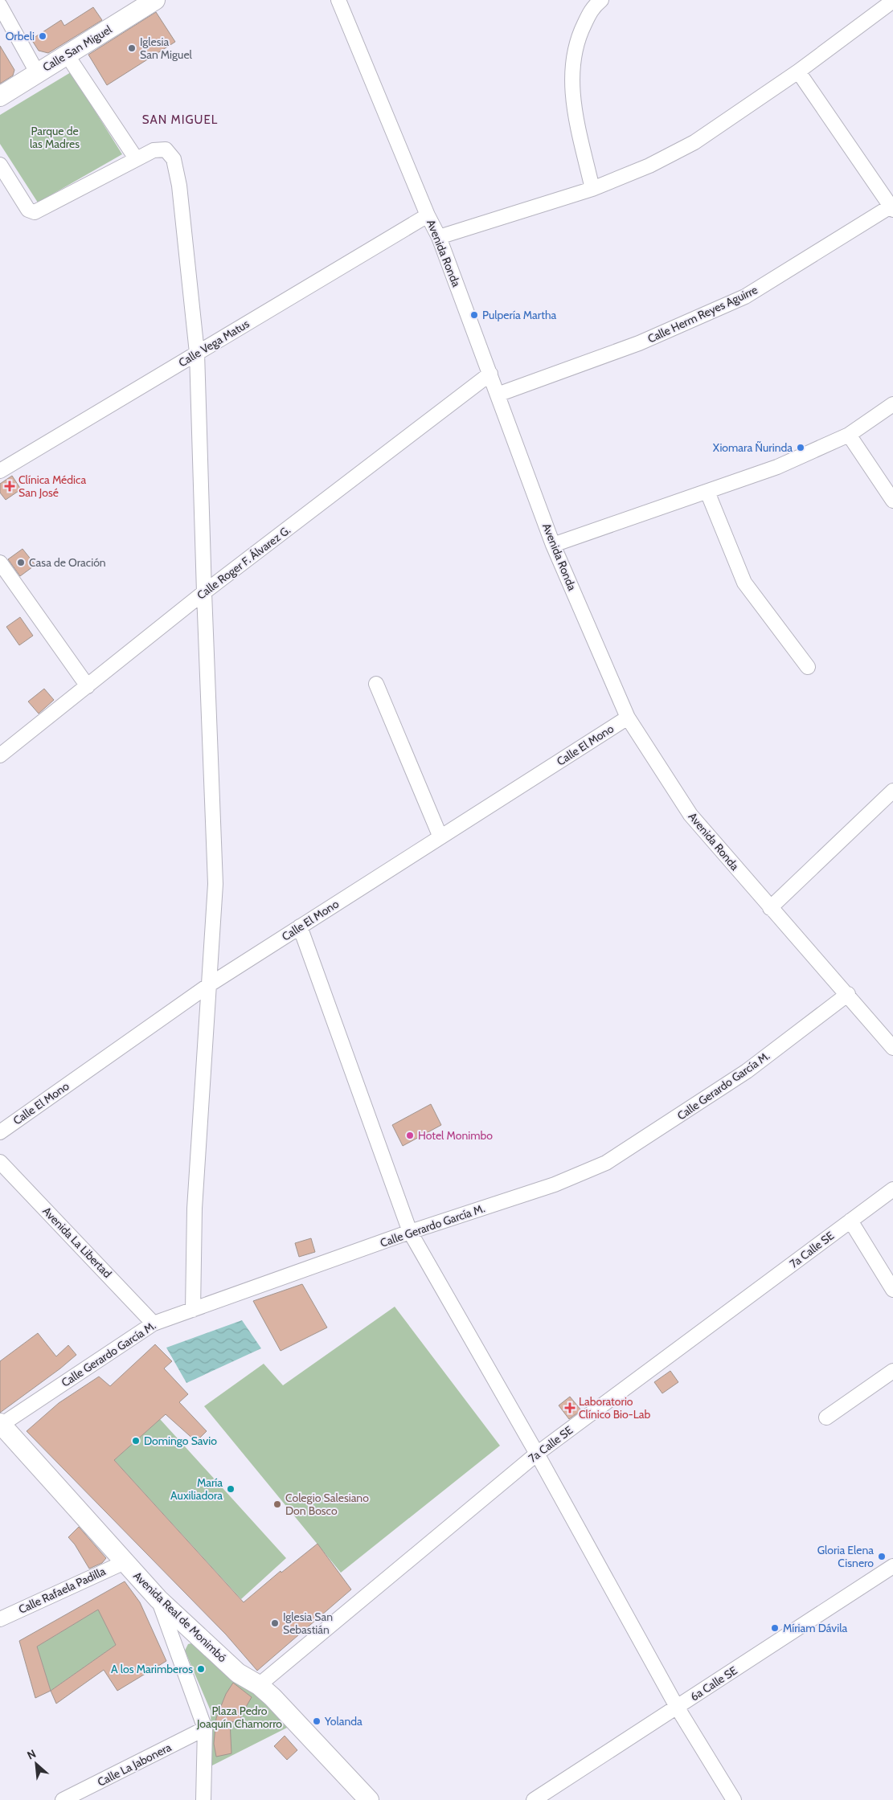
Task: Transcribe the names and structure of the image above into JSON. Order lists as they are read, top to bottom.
{
  "streets": {
    "street": [
      "Calle San Miguel",
      "Avenida Ronda",
      "Calle Herm Reyes Aguirre",
      "Calle Vega Matus",
      "Calle Roger F. Álvarez G.",
      "Calle El Mono",
      "Calle Gerardo García M.",
      "Avenida La Libertad",
      "7a Calle SE",
      "Calle Rafaela Padilla",
      "Avenida Real de Monimbó",
      "6a Calle SE",
      "Calle La Jabonera"
    ]
  },
  "crossings": [
    ["Avenida Ronda", "Calle Herm Reyes Aguirre"],
    ["Avenida Ronda", "Calle Vega Matus"],
    ["Avenida Ronda", "Calle Roger F. Álvarez G."],
    ["Avenida Ronda", "Calle El Mono"],
    ["Avenida Ronda", "Calle Gerardo García M."],
    ["Calle Gerardo García M.", "Avenida La Libertad"],
    ["Calle Gerardo García M.", "Avenida Real de Monimbó"],
    ["7a Calle SE", "Avenida Real de Monimbó"],
    ["Calle Rafaela Padilla", "Avenida Real de Monimbó"]
  ],
  "districts": ["SAN MIGUEL"],
  "parks": ["Parque de las Madres", "Plaza Pedro Joaquín Chamorro"],
  "places": {
    "other": [
      "Orbeli",
      "Iglesia San Miguel",
      "Pulpería Martha",
      "Xiomara Ñurinda",
      "Casa de Oración",
      "Hotel Monimbo",
      "Domingo Savio",
      "María Auxiliadora",
      "Colegio Salesiano Don Bosco",
      "Gloria Elena Cisnero",
      "Iglesia San Sebastián",
      "Míriam Dávila",
      "A los Marimberos",
      "Yolanda"
    ],
    "health": ["Clínica Médica San José", "Laboratorio Clínico Bio-Lab"]
  },
  "north": "top left"
}
